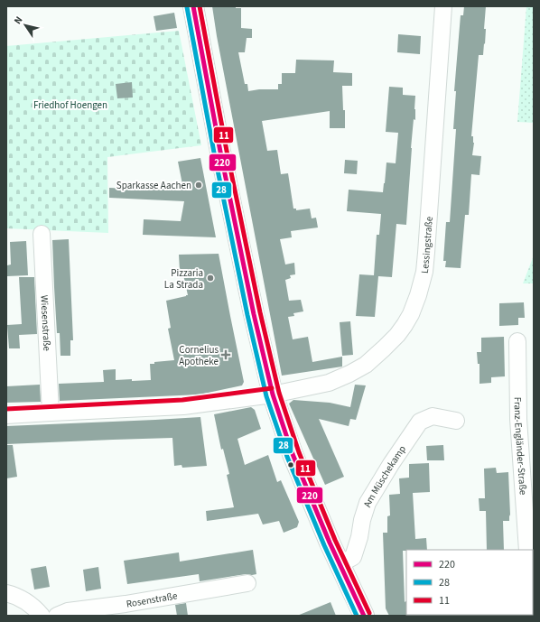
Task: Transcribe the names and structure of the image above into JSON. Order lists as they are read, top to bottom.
{
  "streets": {
    "street": [
      "Lessingstraße",
      "Wiesenstraße",
      "Franz-Engländer-Straße",
      "Am Müschekamp",
      "Rosenstraße"
    ]
  },
  "crossings": [
    ["Lessingstraße", "Wiesenstraße"]
  ],
  "parks": ["Friedhof Hoengen"],
  "places": {
    "other": ["Sparkasse Aachen", "Pizzaria La Strada"],
    "health": ["Cornelius Apotheke"]
  },
  "lines": ["transit line 220", "transit line 11", "transit line 28"],
  "legend": ["220", "28", "11"],
  "north": "top left"
}
